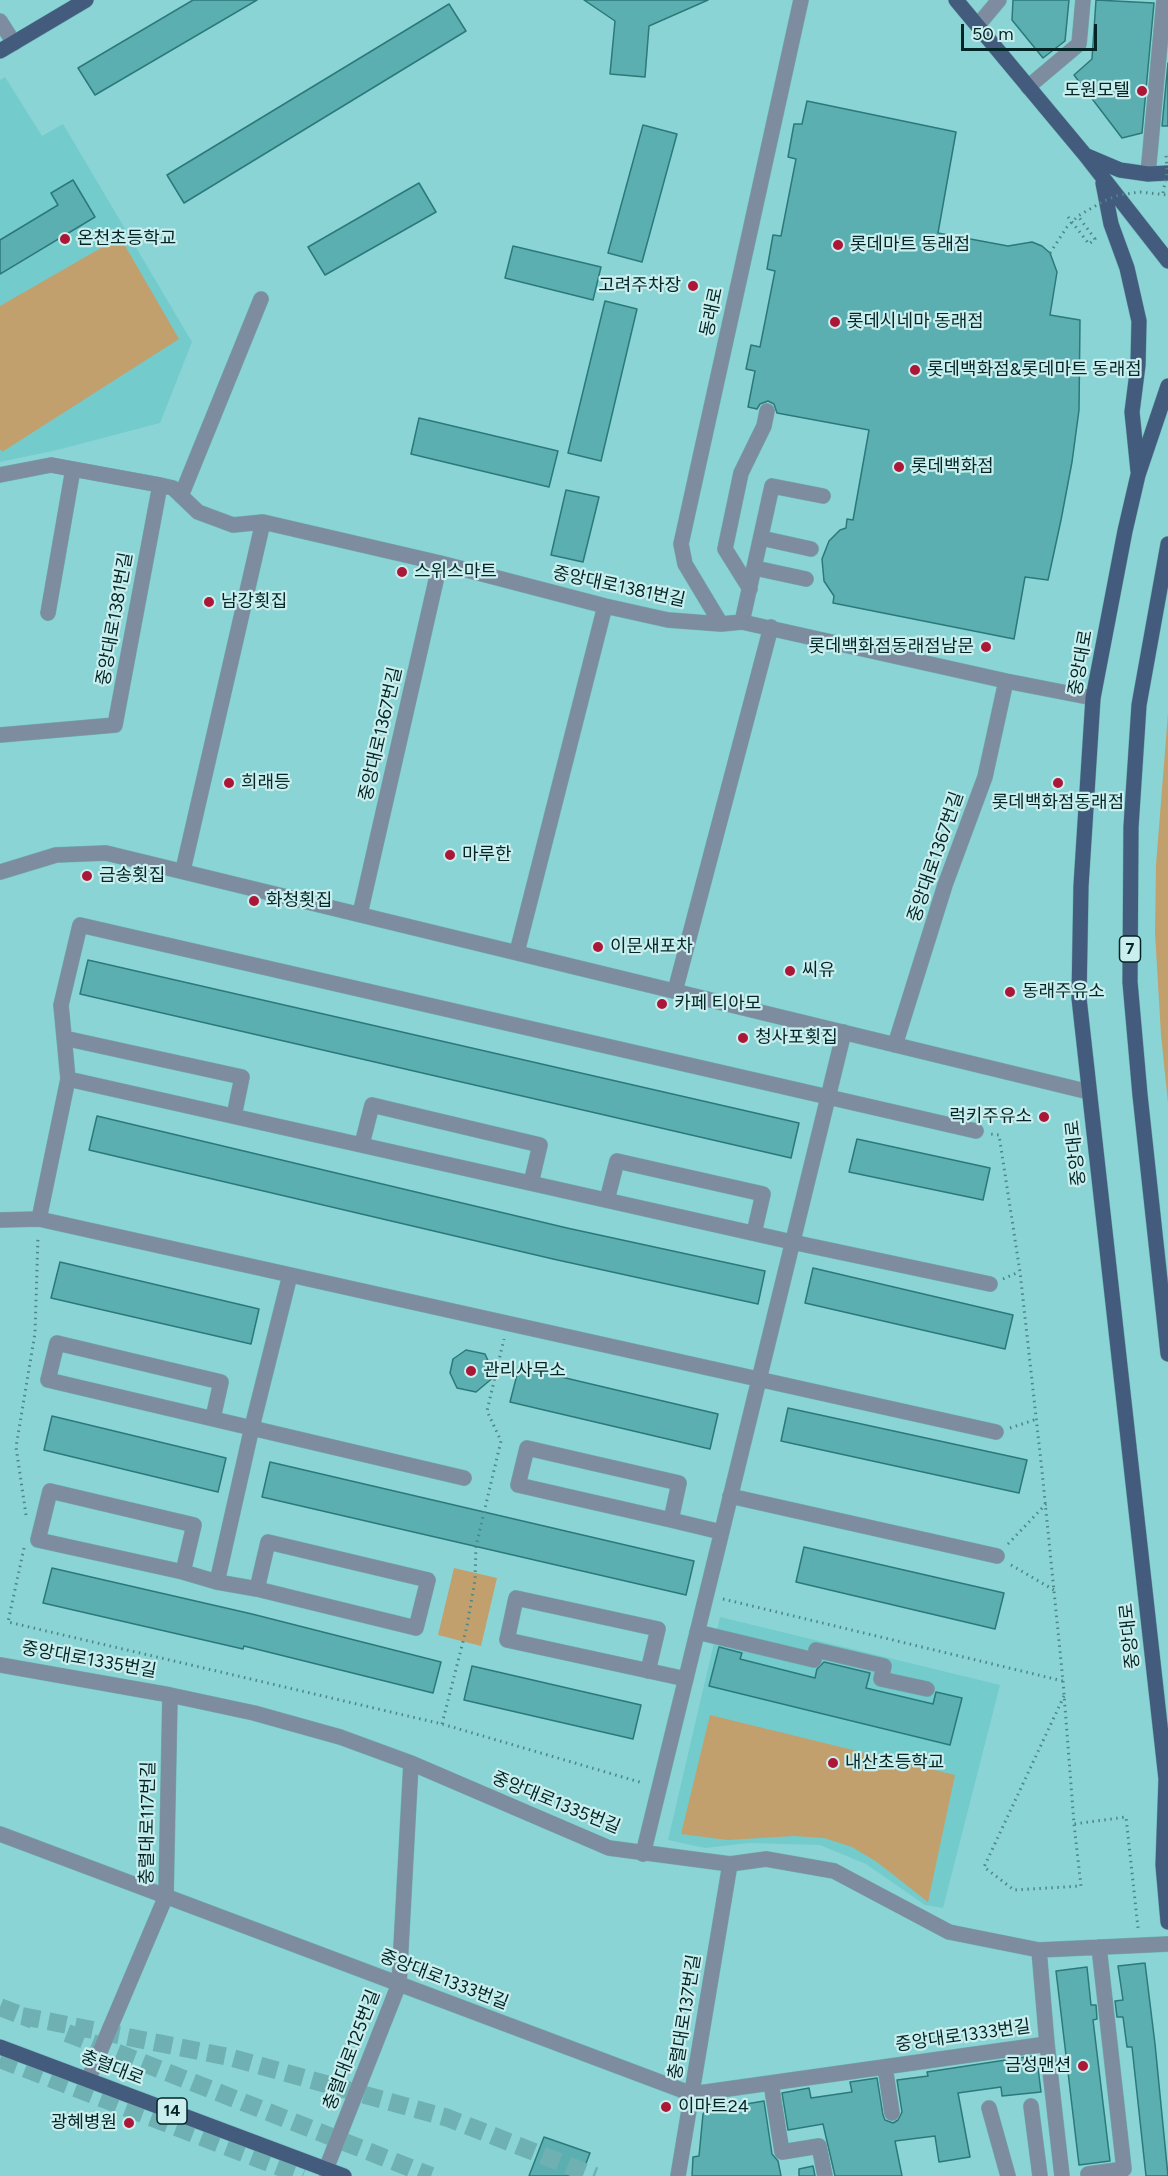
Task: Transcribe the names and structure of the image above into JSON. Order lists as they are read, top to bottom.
{
  "streets": {
    "main road": [
      "중앙대로",
      "7",
      "충렬대로",
      "14"
    ],
    "street": [
      "동래로",
      "중앙대로1381번길",
      "중앙대로1367번길",
      "중앙대로1335번길",
      "충렬대로117번길",
      "중앙대로1333번길",
      "충렬대로137번길",
      "충렬대로125번길"
    ]
  },
  "crossings": [
    ["동래로", "중앙대로1381번길"],
    ["중앙대로1381번길", "중앙대로"],
    ["중앙대로1381번길", "중앙대로1367번길"],
    ["중앙대로1335번길", "충렬대로117번길"],
    ["중앙대로1335번길", "충렬대로137번길"],
    ["중앙대로1335번길", "충렬대로125번길"],
    ["충렬대로117번길", "중앙대로1333번길"],
    ["충렬대로117번길", "충렬대로"],
    ["중앙대로1333번길", "충렬대로137번길"],
    ["중앙대로1333번길", "충렬대로125번길"],
    ["충렬대로125번길", "충렬대로"]
  ],
  "places": [
    "도원모텔",
    "온천초등학교",
    "롯데마트 동래점",
    "고려주차장",
    "롯데시네마 동래점",
    "롯데백화점&롯데마트 동래점",
    "롯데백화점",
    "스위스마트",
    "남강횟집",
    "롯데백화점동래점남문",
    "희래등",
    "롯데백화점동래점",
    "마루한",
    "금송횟집",
    "화청횟집",
    "이문새포차",
    "씨유",
    "동래주유소",
    "카페 티아모",
    "청사포횟집",
    "럭키주유소",
    "관리사무소",
    "내산초등학교",
    "금성맨션",
    "이마트24",
    "광혜병원"
  ],
  "scale_bar": "50 m"
}
